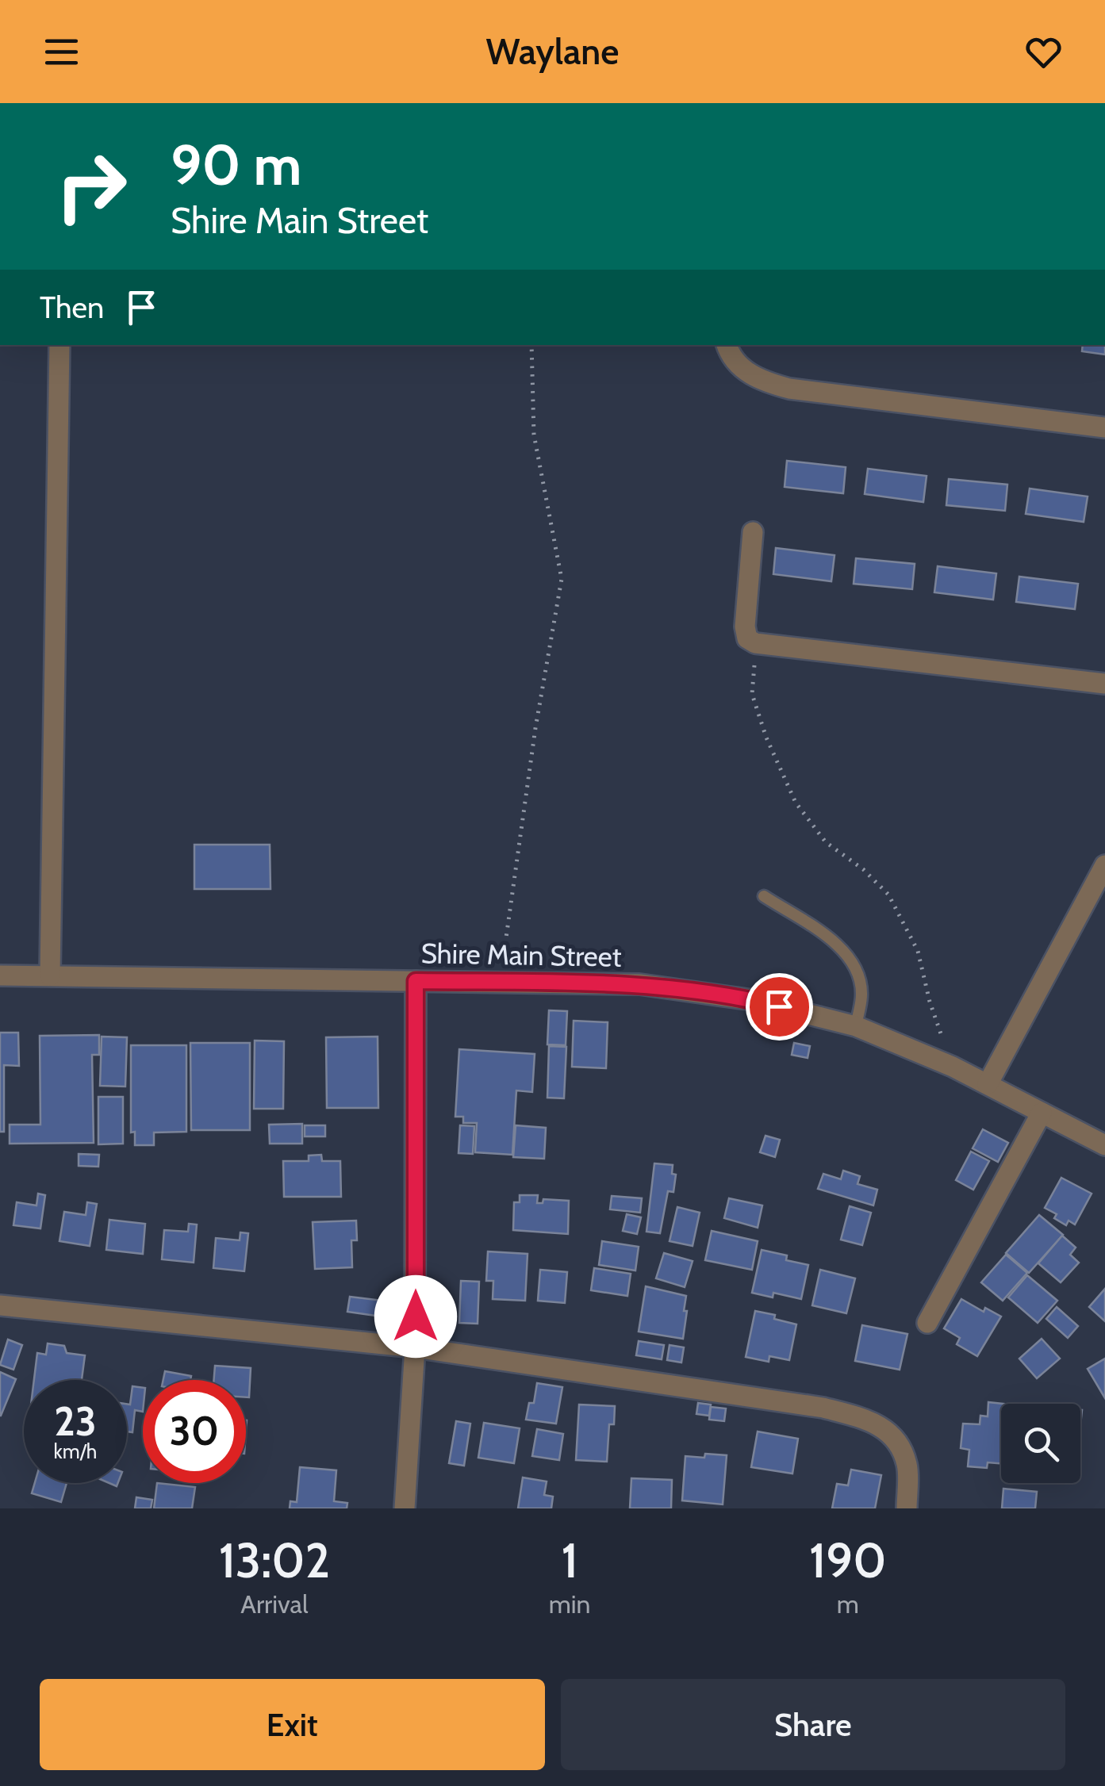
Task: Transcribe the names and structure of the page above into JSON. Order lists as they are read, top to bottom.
{
  "streets": {
    "street": ["Shire Main Street"]
  },
  "page": {
    "header": "Waylane",
    "turn": ["90 m", "Shire Main Street"],
    "then": "Then",
    "speed": "23 km/h",
    "limit": "30",
    "eta": [
      "13:02",
      "Arrival",
      "1",
      "min",
      "190",
      "m"
    ],
    "buttons": ["Exit", "Share"]
  }
}
